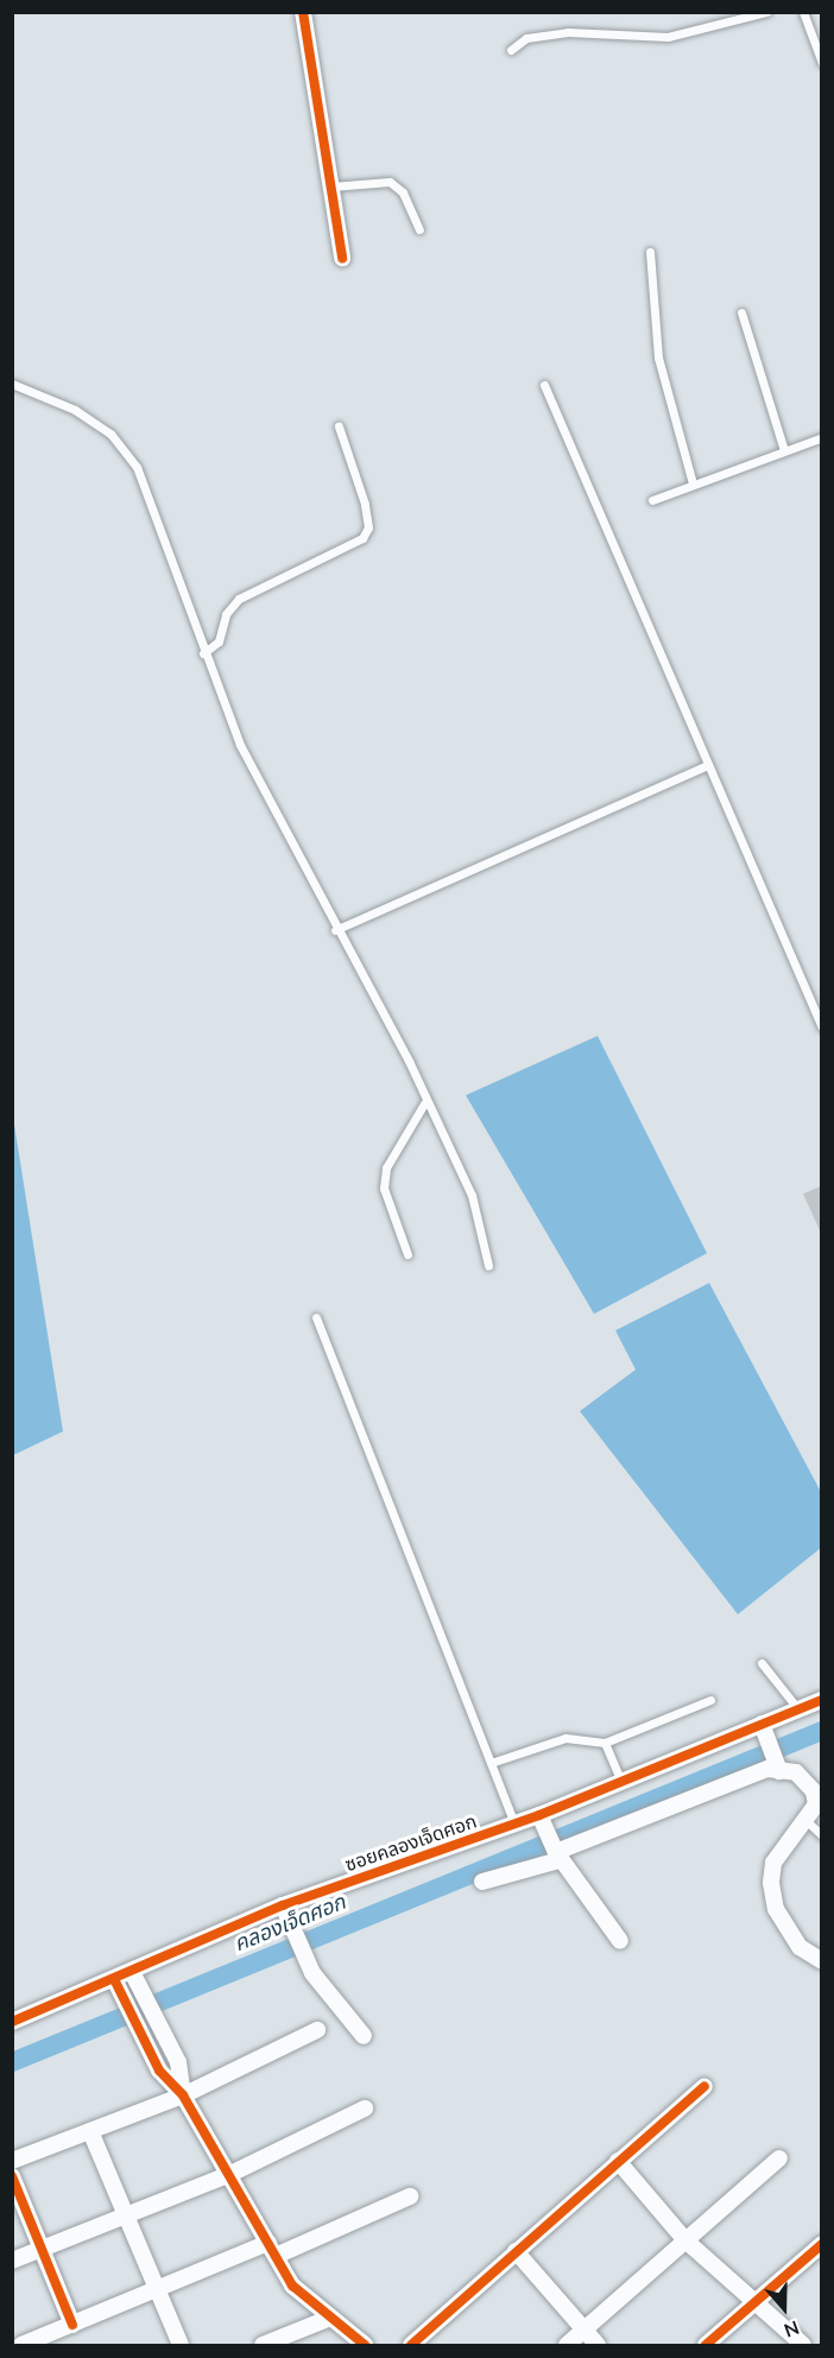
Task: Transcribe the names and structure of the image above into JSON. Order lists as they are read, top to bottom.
{
  "streets": {
    "street": ["ซอยคลองเจ็ดศอก"]
  },
  "water": ["คลองเจ็ดศอก"],
  "north": "bottom"
}
